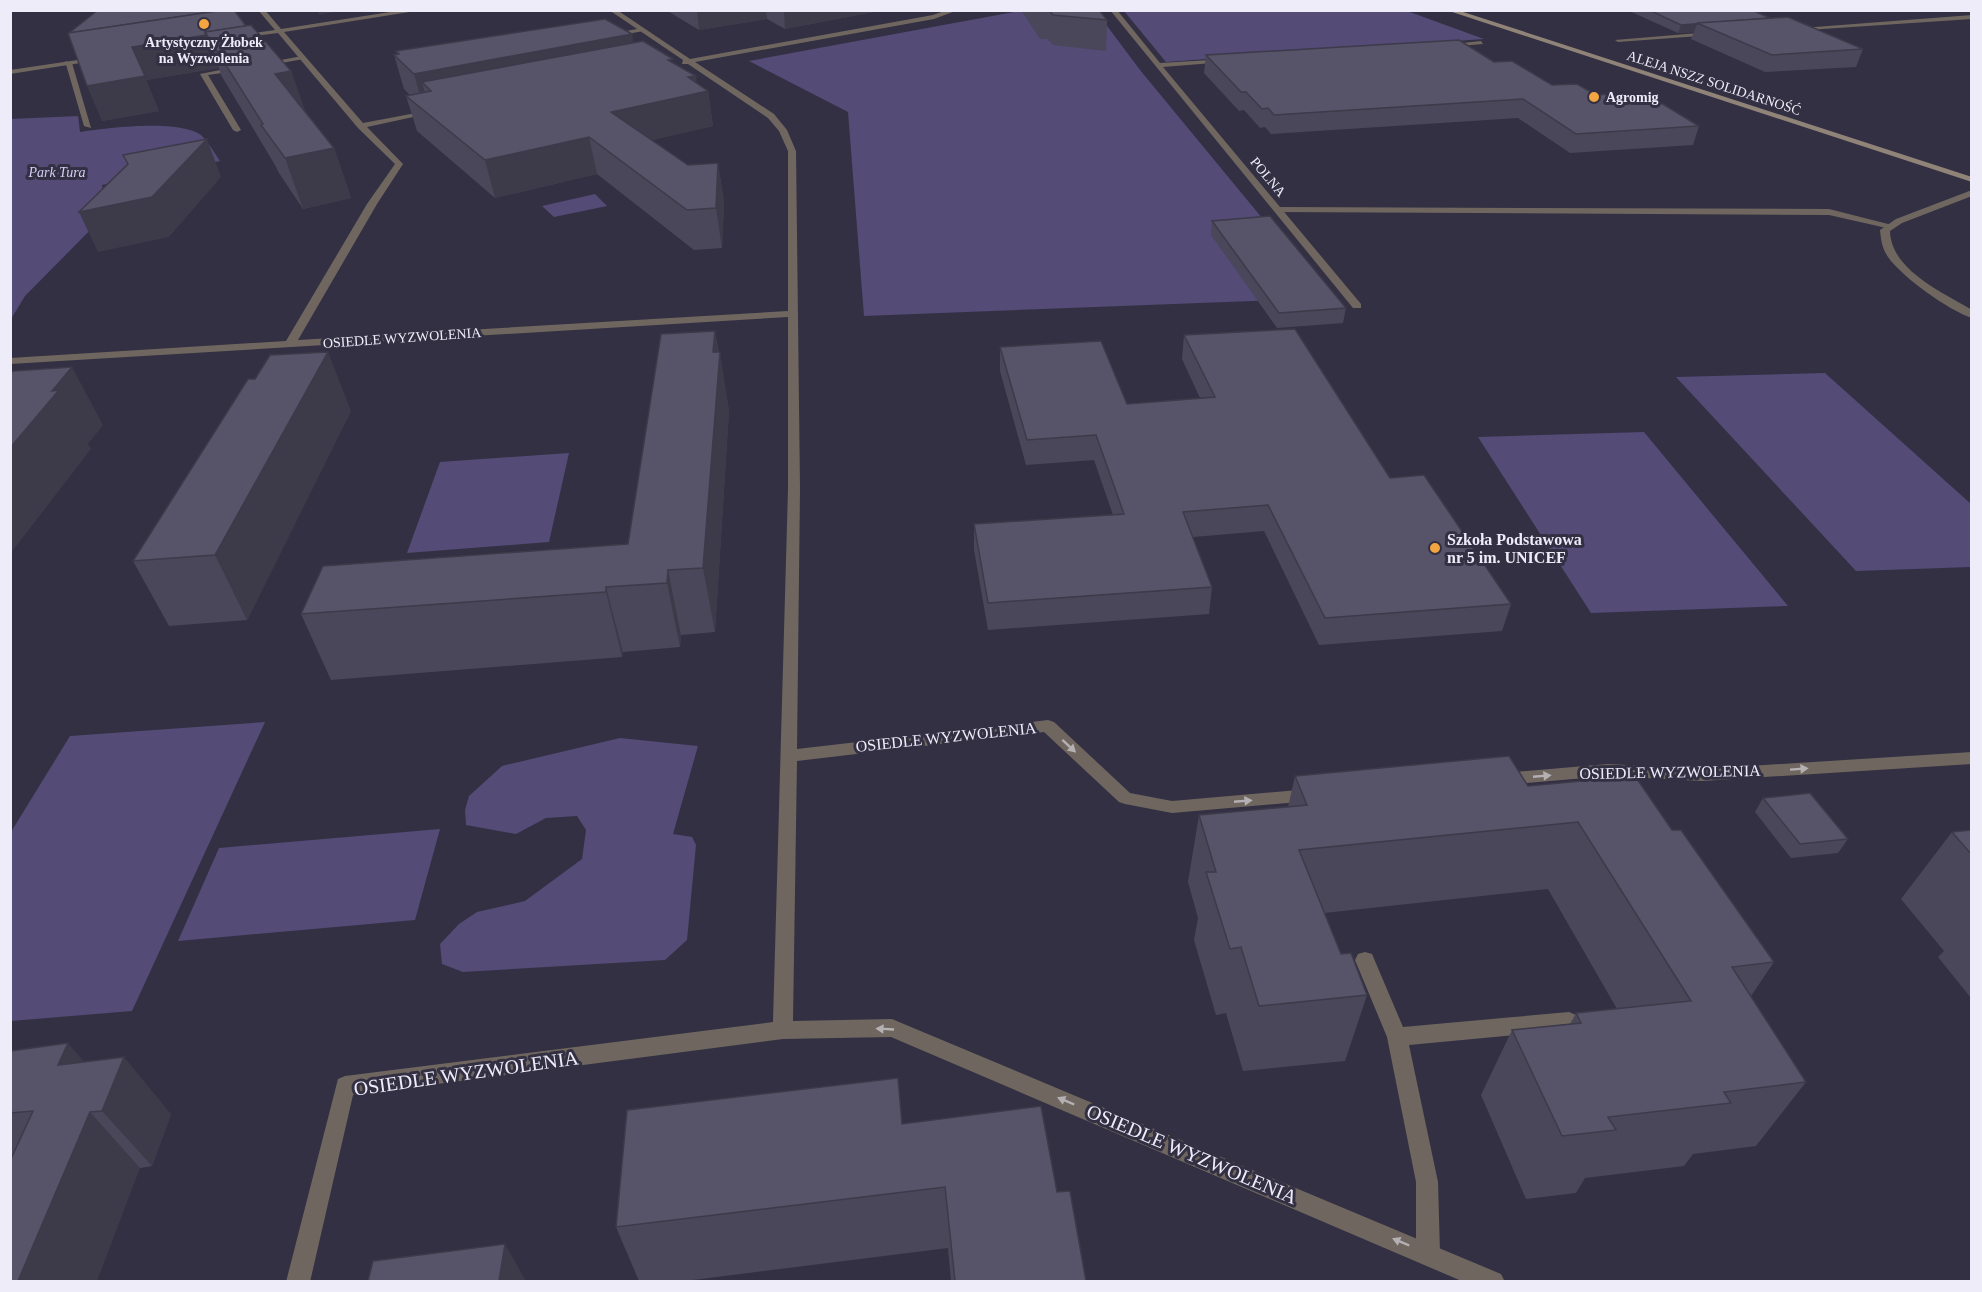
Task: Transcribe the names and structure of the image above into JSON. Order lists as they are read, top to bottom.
{
  "streets": {
    "street": ["ALEJA NSZZ SOLIDARNOŚĆ", "POLNA", "OSIEDLE WYZWOLENIA"]
  },
  "parks": ["Park Tura"],
  "places": ["Artystyczny Żłobek na Wyzwolenia", "Agromig", "Szkoła Podstawowa nr 5 im. UNICEF"]
}
